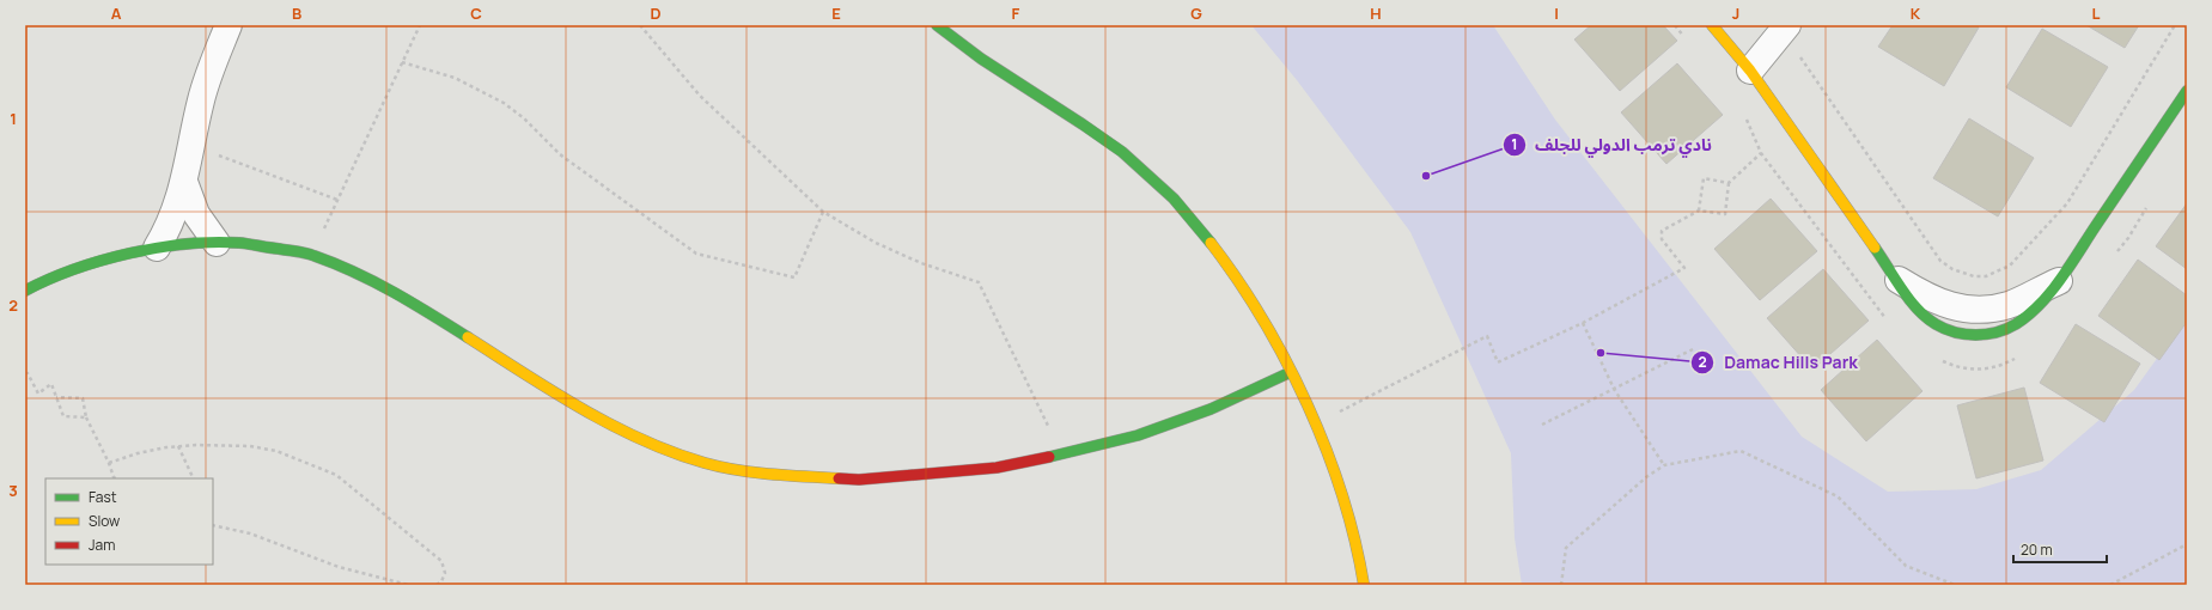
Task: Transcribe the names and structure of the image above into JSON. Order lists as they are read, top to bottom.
{
  "places": ["نادي ترمب الدولي للجلف", "Damac Hills Park"],
  "legend": ["Fast", "Slow", "Jam"],
  "scale_bar": "20 m",
  "grid": {
    "columns": [
      "A",
      "B",
      "C",
      "D",
      "E",
      "F",
      "G",
      "H",
      "I",
      "J",
      "K",
      "L"
    ],
    "rows": ["1", "2", "3"]
  }
}
